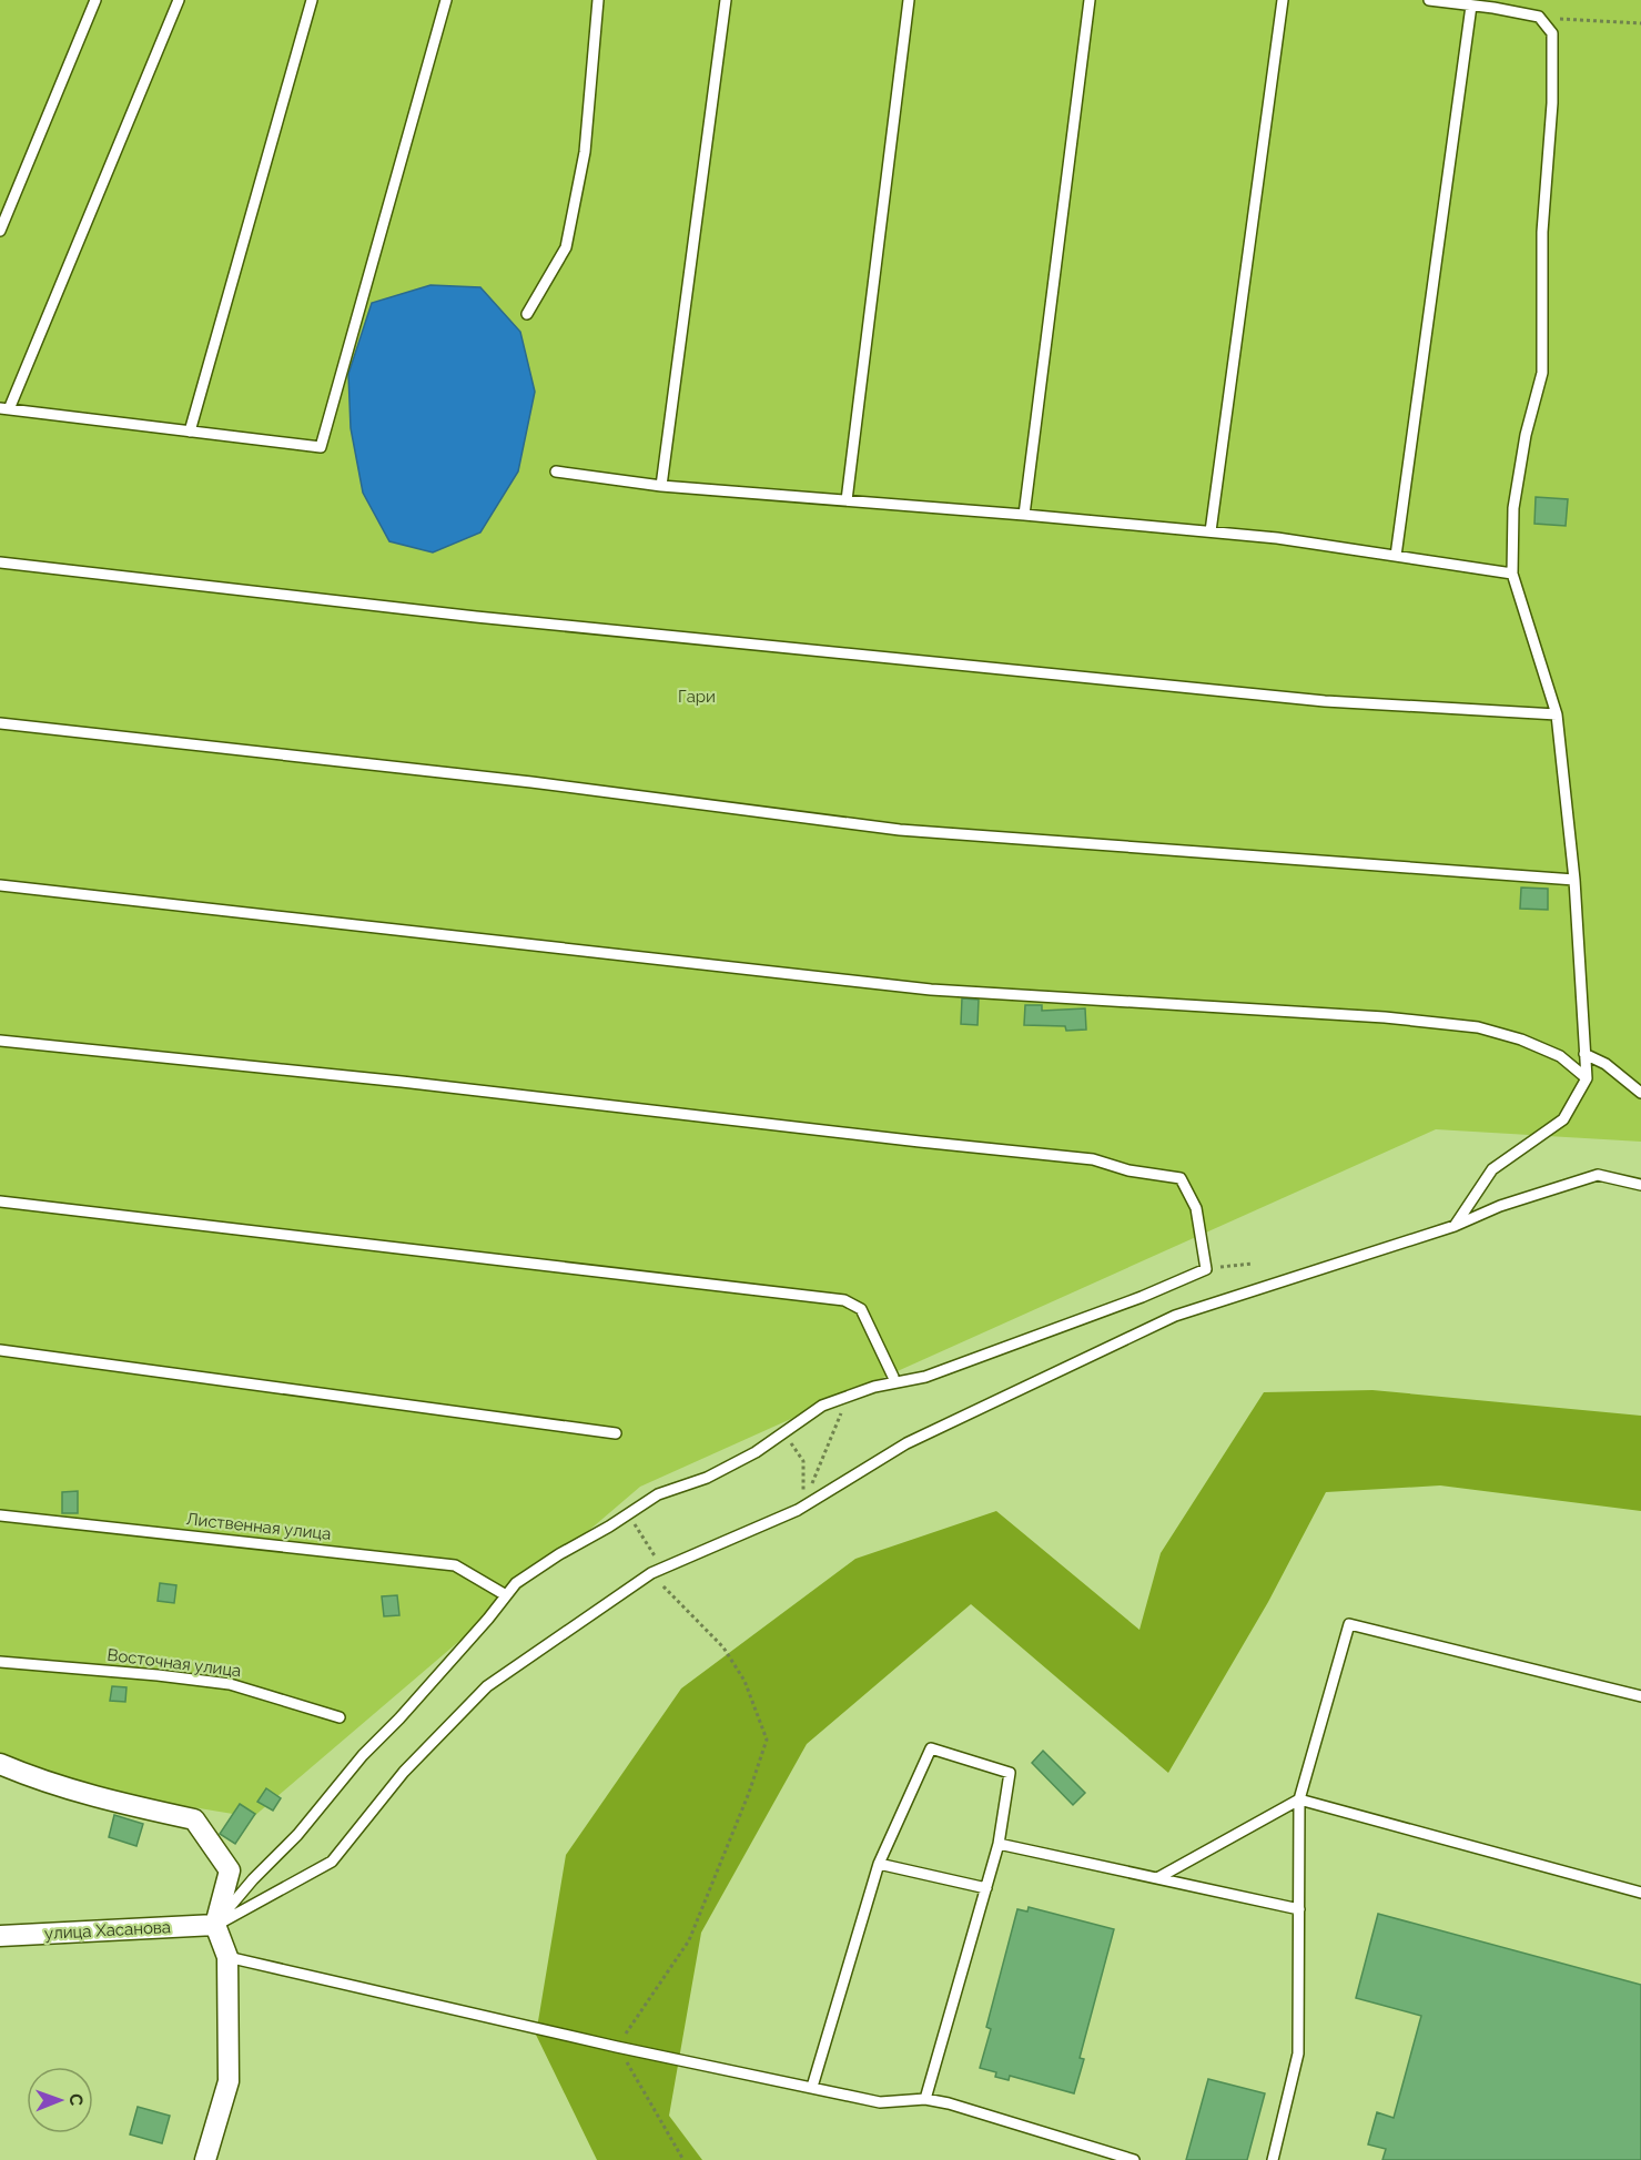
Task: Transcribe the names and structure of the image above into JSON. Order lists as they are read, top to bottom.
{
  "streets": {
    "street": ["улица Хасанова"],
    "lane": ["Лиственная улица", "Восточная улица"]
  },
  "parks": ["Гари"],
  "north": "right"
}
